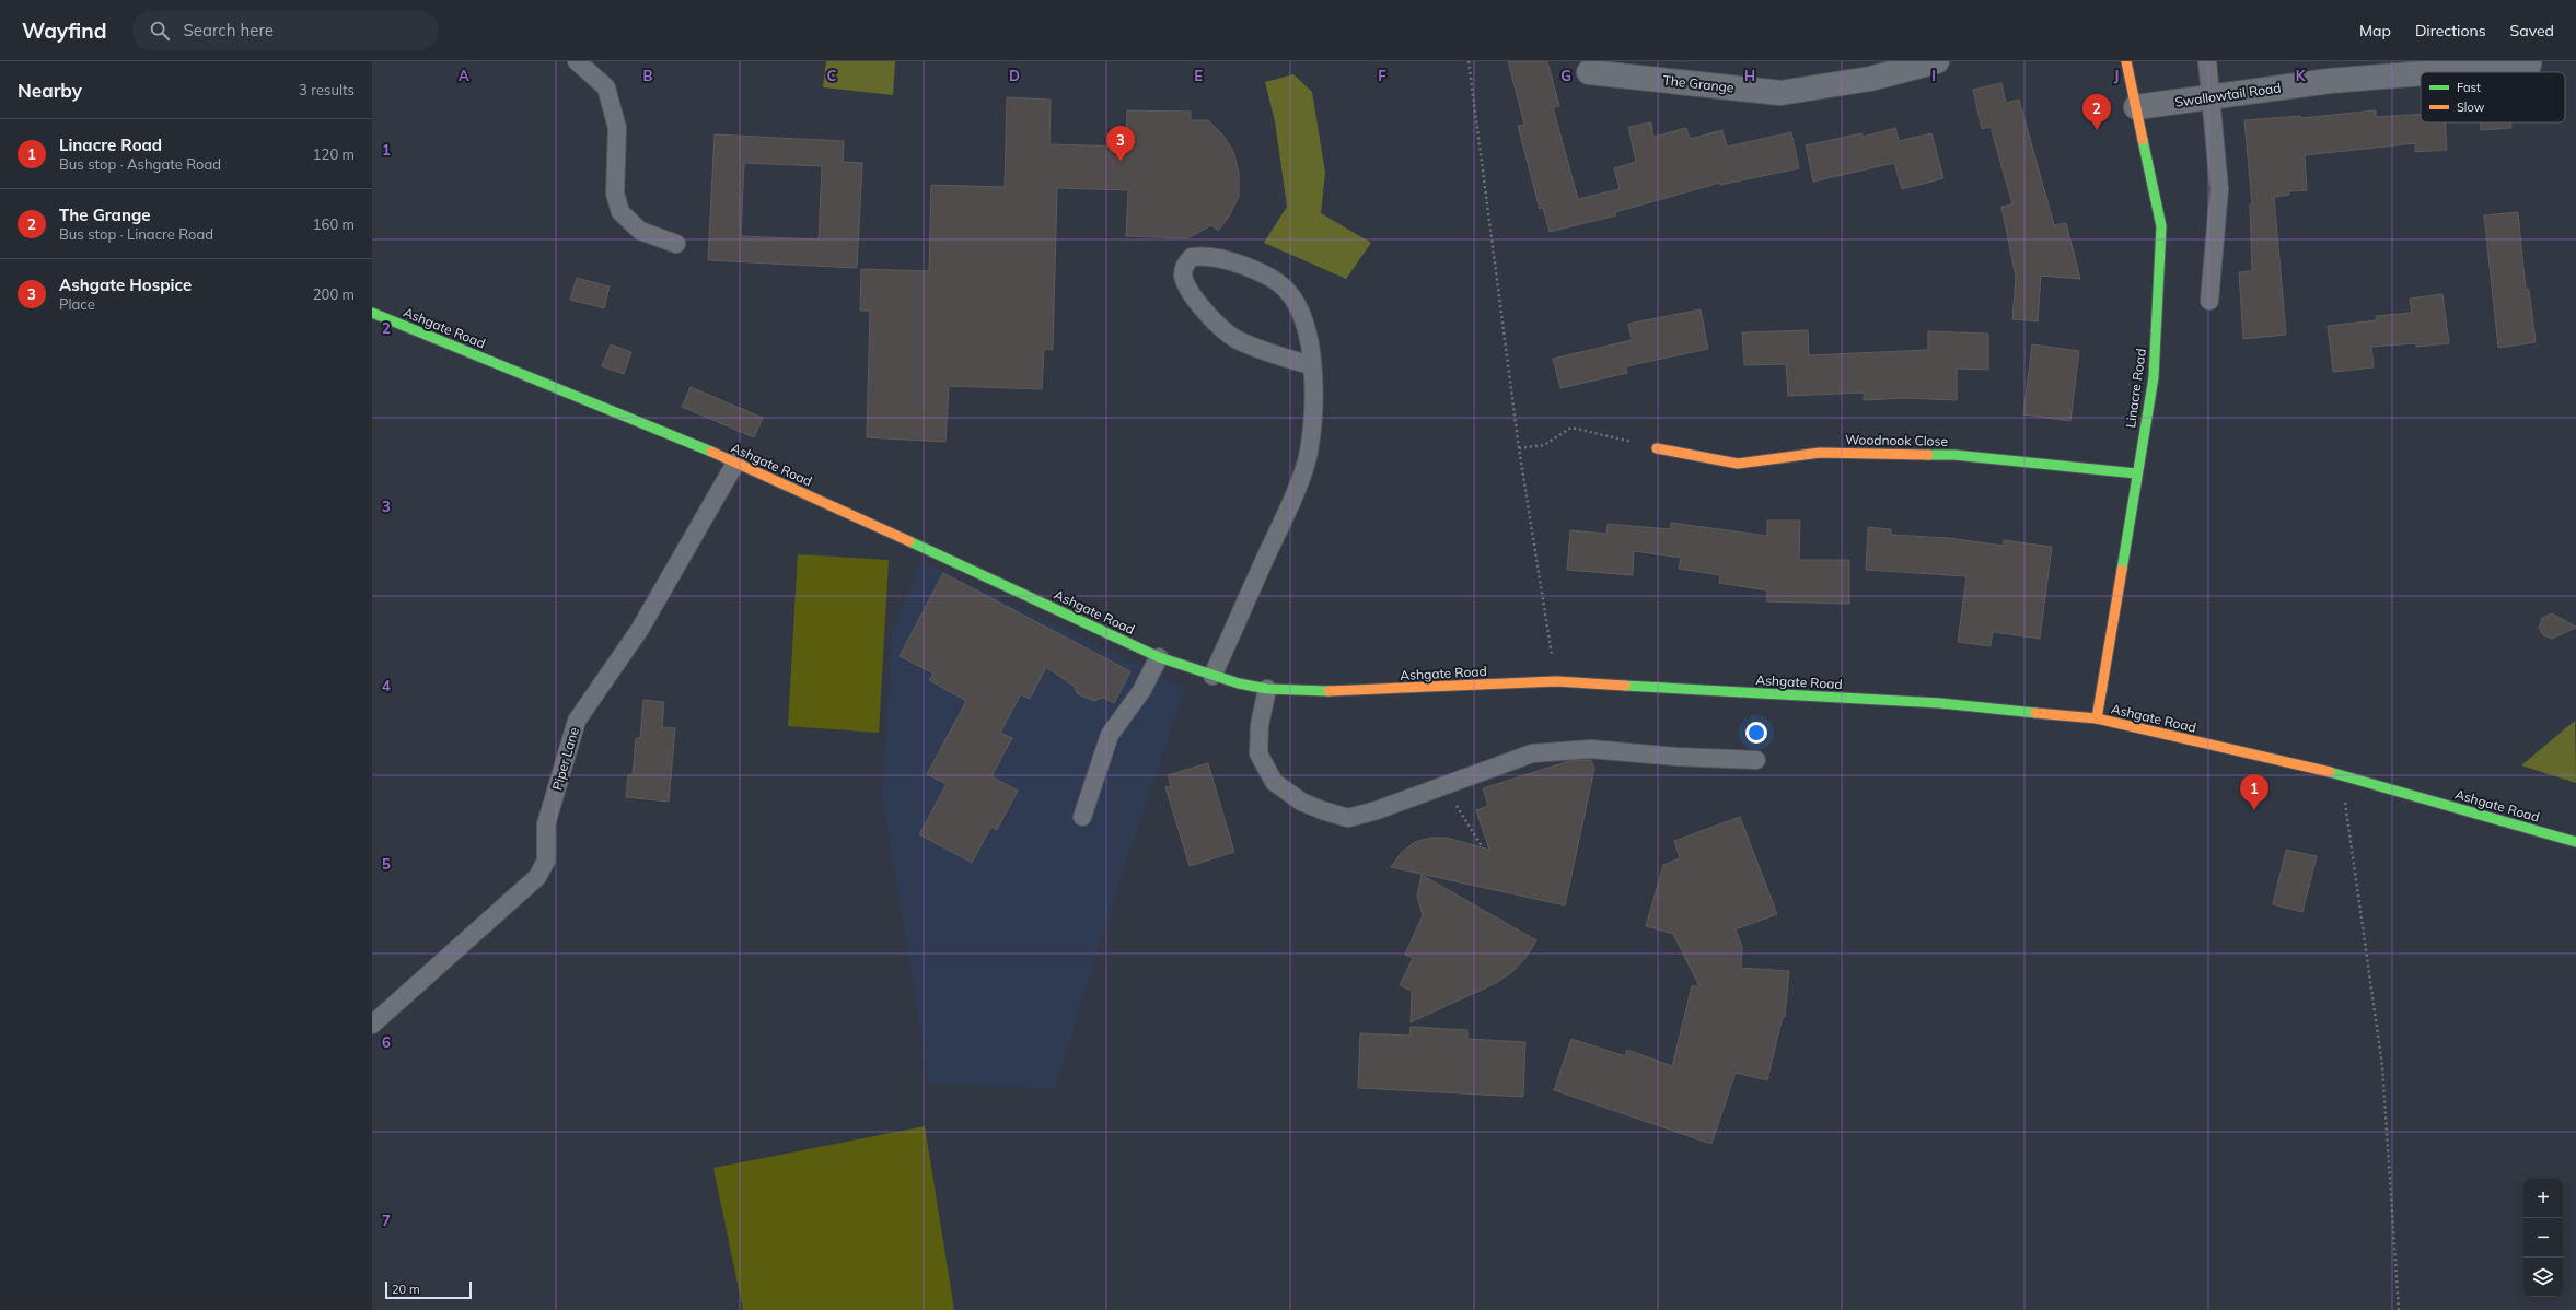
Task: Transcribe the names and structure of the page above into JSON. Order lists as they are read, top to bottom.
{
  "streets": {
    "street": [
      "The Grange",
      "Swallowtail Road",
      "Ashgate Road",
      "Linacre Road",
      "Woodnook Close"
    ],
    "lane": ["Piper Lane"]
  },
  "crossings": [
    ["Swallowtail Road", "Linacre Road"],
    ["Ashgate Road", "Linacre Road"],
    ["Ashgate Road", "Piper Lane"],
    ["Linacre Road", "Woodnook Close"]
  ],
  "legend": ["Fast", "Slow"],
  "scale_bar": "20 m",
  "page": {
    "header": "Wayfind",
    "search": "Search here",
    "nav": ["Map", "Directions", "Saved"],
    "heading": ["Nearby", "3 results"],
    "pins": ["2", "3", "1"],
    "list": [
      {
        "mark": "1",
        "name": "Linacre Road",
        "note": "Bus stop · Ashgate Road",
        "value": "120 m"
      },
      {
        "mark": "2",
        "name": "The Grange",
        "note": "Bus stop · Linacre Road",
        "value": "160 m"
      },
      {
        "mark": "3",
        "name": "Ashgate Hospice",
        "note": "Place",
        "value": "200 m"
      }
    ],
    "map_buttons": ["+", "−"],
    "scale": "20 m"
  },
  "grid": {
    "columns": [
      "A",
      "B",
      "C",
      "D",
      "E",
      "F",
      "G",
      "H",
      "I",
      "J",
      "K"
    ],
    "rows": [
      "1",
      "2",
      "3",
      "4",
      "5",
      "6",
      "7"
    ]
  }
}
